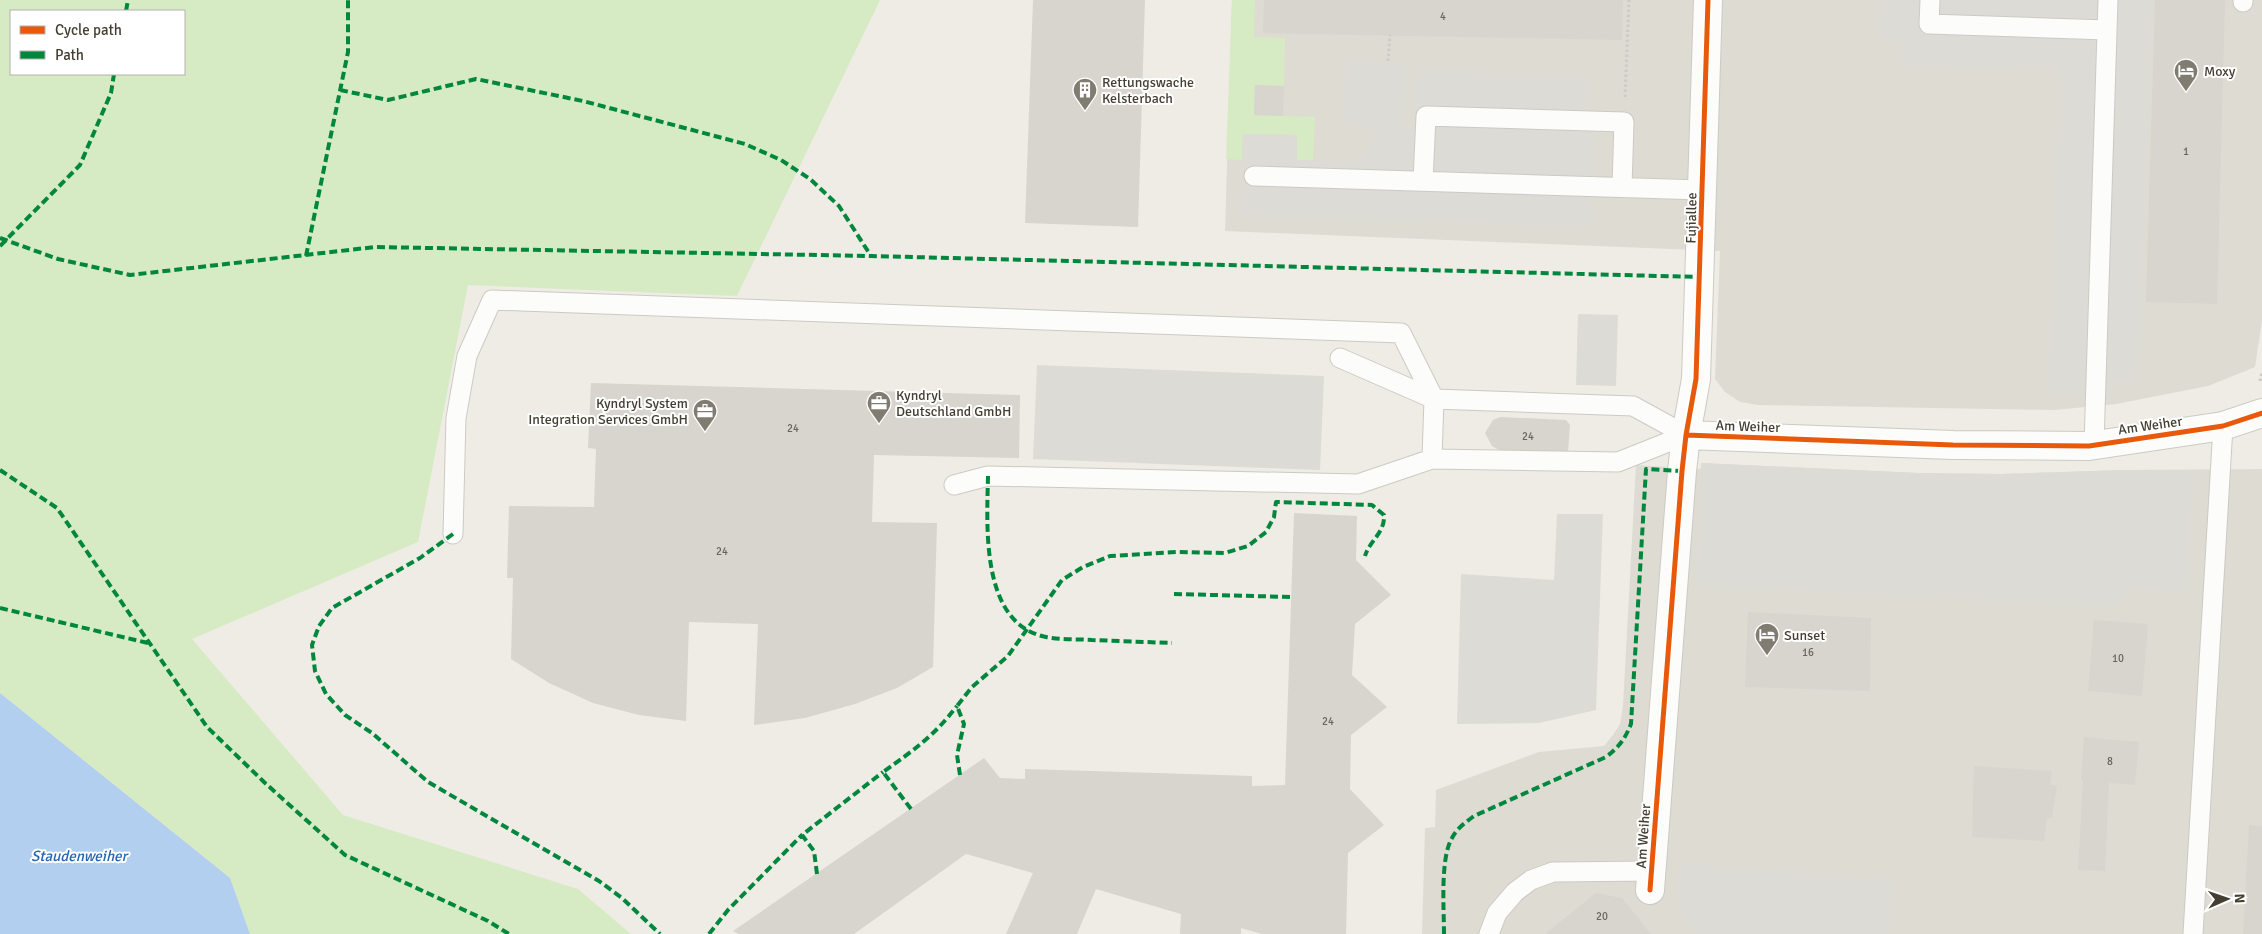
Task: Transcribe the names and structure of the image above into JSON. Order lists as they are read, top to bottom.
{
  "streets": {
    "street": ["Fujiallee", "Am Weiher"]
  },
  "crossings": [
    ["Fujiallee", "Am Weiher"]
  ],
  "water": ["Staudenweiher"],
  "places": {
    "hotel": ["Moxy", "Sunset"],
    "building": ["Rettungswache Kelsterbach"],
    "office": ["Kyndryl Deutschland GmbH", "Kyndryl System Integration Services GmbH"]
  },
  "house_numbers": [
    "4",
    "1",
    "24",
    "24",
    "24",
    "16",
    "10",
    "24",
    "8",
    "20"
  ],
  "legend": ["Cycle path", "Path"],
  "north": "right"
}
